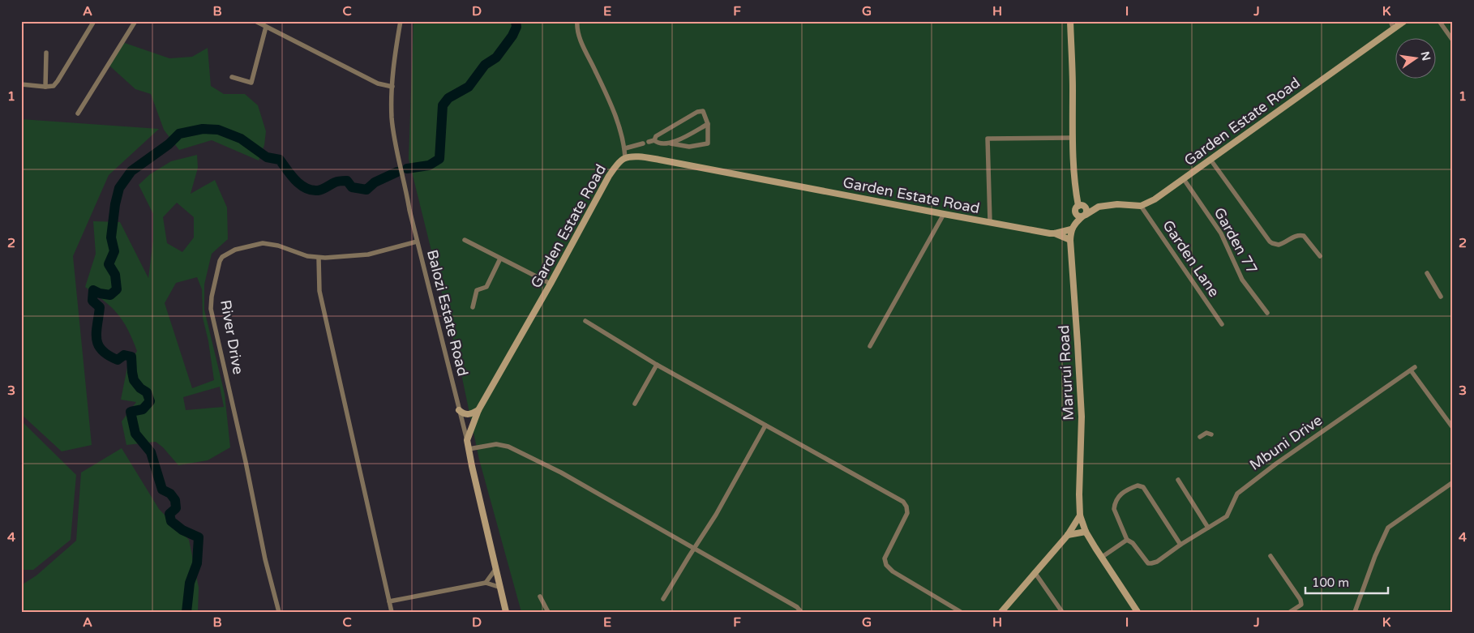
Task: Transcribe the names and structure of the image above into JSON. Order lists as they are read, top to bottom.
{
  "streets": {
    "street": [
      "Garden Estate Road",
      "Garden 77",
      "Garden Lane",
      "Balozi Estate Road",
      "River Drive",
      "Marurui Road",
      "Mbuni Drive"
    ]
  },
  "crossings": [
    ["Garden Estate Road", "Garden 77"],
    ["Garden Estate Road", "Garden Lane"],
    ["Garden Estate Road", "Balozi Estate Road"],
    ["Garden Estate Road", "Marurui Road"],
    ["Balozi Estate Road", "River Drive"]
  ],
  "scale_bar": "100 m",
  "north": "right",
  "grid": {
    "columns": [
      "A",
      "B",
      "C",
      "D",
      "E",
      "F",
      "G",
      "H",
      "I",
      "J",
      "K"
    ],
    "rows": [
      "1",
      "2",
      "3",
      "4"
    ]
  }
}
